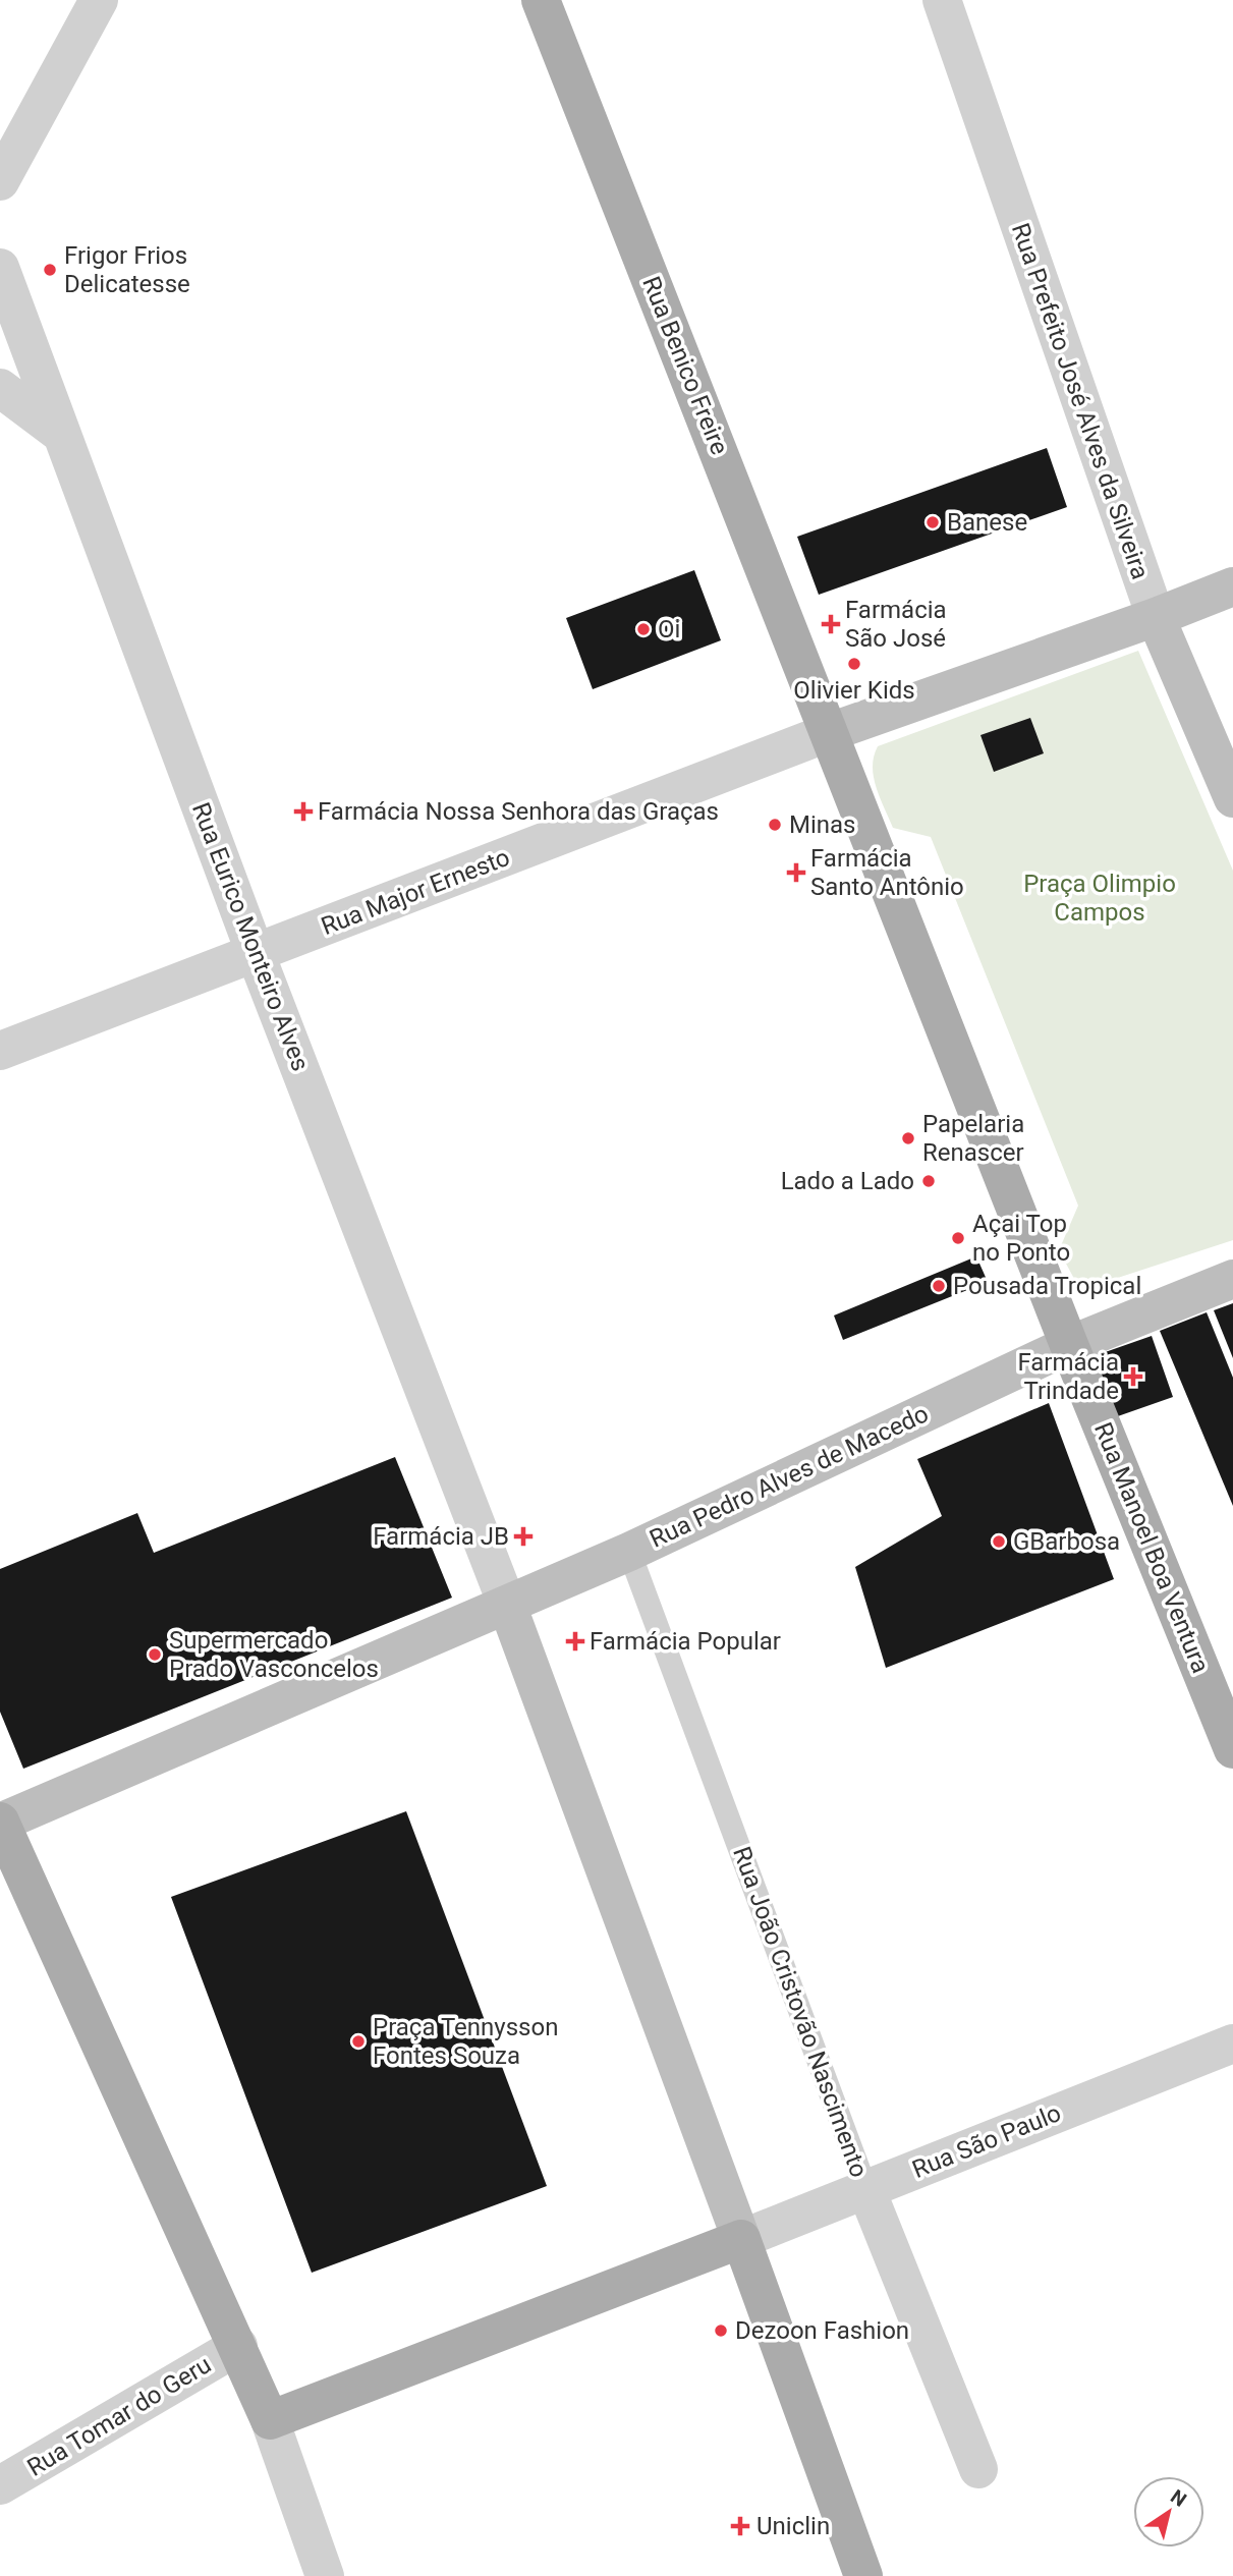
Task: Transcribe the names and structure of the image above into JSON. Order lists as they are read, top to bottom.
{
  "streets": {
    "main road": [
      "Rua Benico Freire",
      "Rua Prefeito José Alves da Silveira",
      "Rua Pedro Alves de Macedo",
      "Rua Manoel Boa Ventura"
    ],
    "street": [
      "Rua Major Ernesto",
      "Rua Eurico Monteiro Alves",
      "Rua João Cristovão Nascimento",
      "Rua São Paulo",
      "Rua Tomar do Geru"
    ]
  },
  "crossings": [
    ["Rua Benico Freire", "Rua Major Ernesto"],
    ["Rua Major Ernesto", "Rua Eurico Monteiro Alves"],
    ["Rua Eurico Monteiro Alves", "Rua Pedro Alves de Macedo"],
    ["Rua Pedro Alves de Macedo", "Rua Manoel Boa Ventura"],
    ["Rua Pedro Alves de Macedo", "Rua João Cristovão Nascimento"],
    ["Rua João Cristovão Nascimento", "Rua São Paulo"]
  ],
  "parks": ["Praça Olimpio Campos"],
  "places": {
    "other": [
      "Frigor Frios Delicatesse",
      "Banese",
      "Oi",
      "Olivier Kids",
      "Minas",
      "Papelaria Renascer",
      "Lado a Lado",
      "Açai Top no Ponto",
      "Pousada Tropical",
      "GBarbosa",
      "Supermercado Prado Vasconcelos",
      "Praça Tennysson Fontes Souza",
      "Dezoon Fashion"
    ],
    "health": [
      "Farmácia São José",
      "Farmácia Nossa Senhora das Graças",
      "Farmácia Santo Antônio",
      "Farmácia Trindade",
      "Farmácia JB",
      "Farmácia Popular",
      "Uniclin"
    ]
  },
  "north": "top right"
}
